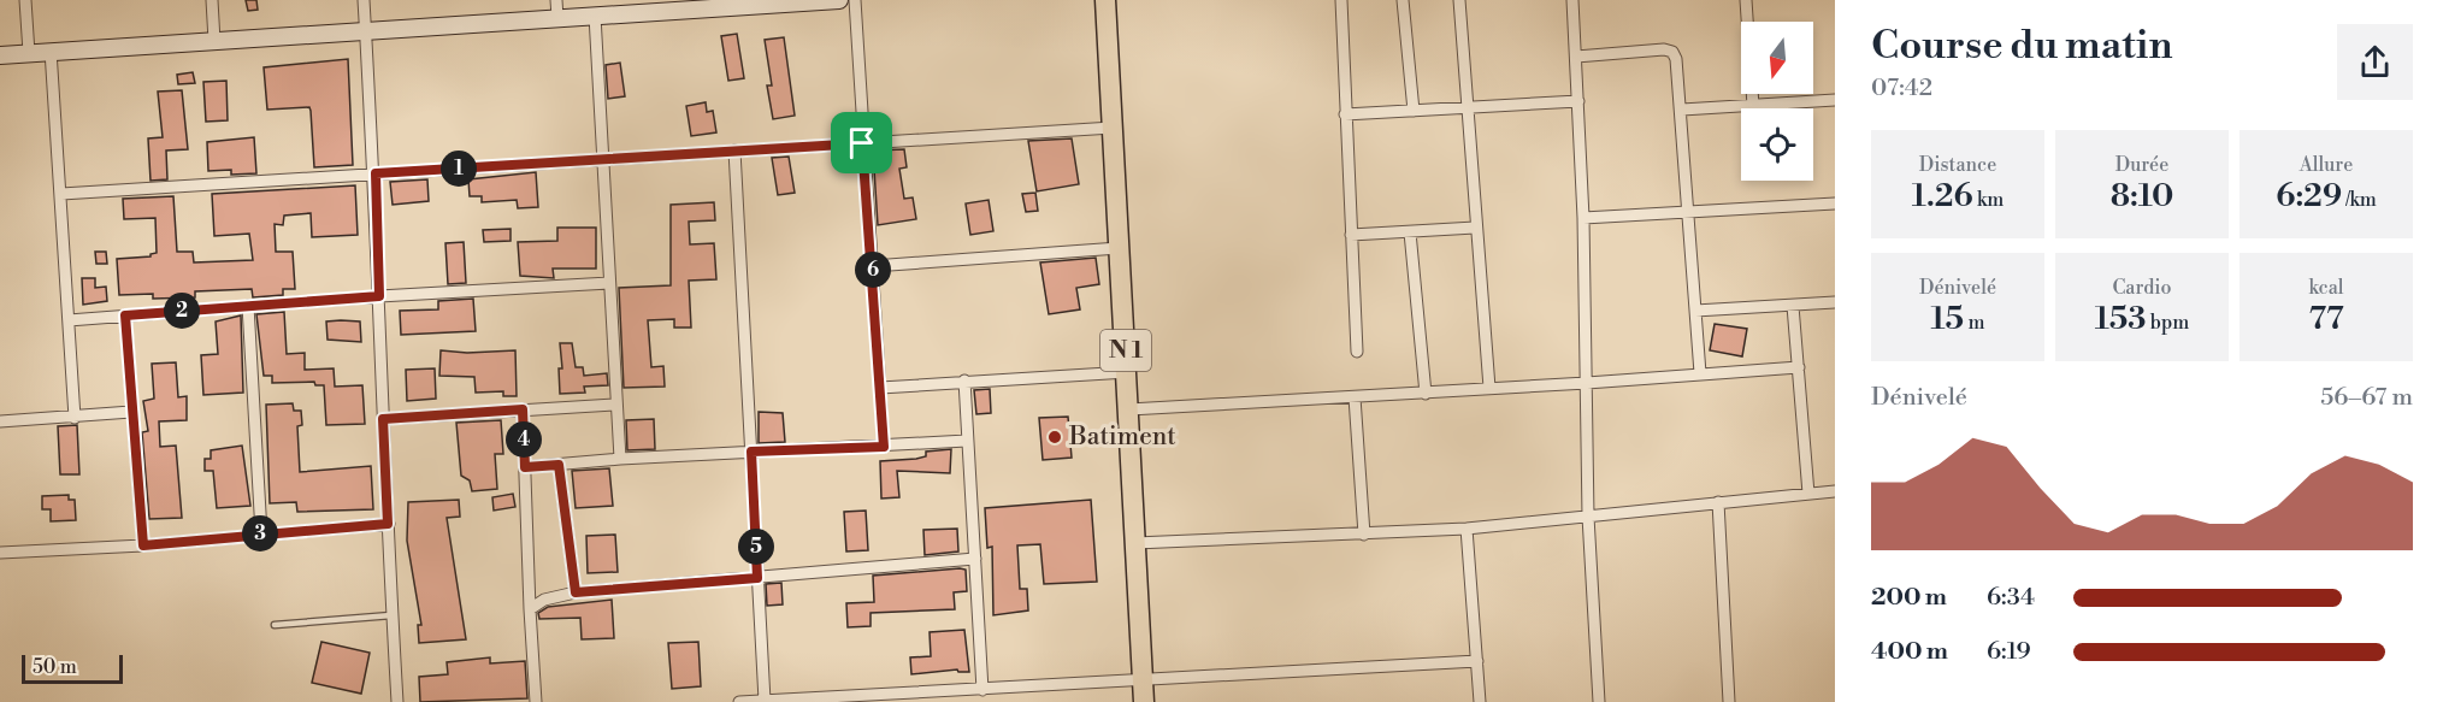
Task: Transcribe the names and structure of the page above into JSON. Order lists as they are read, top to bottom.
{
  "streets": {
    "highway": ["N 1"]
  },
  "places": ["Batiment"],
  "scale_bar": "50 m",
  "north": "bottom",
  "page": {
    "heading": ["Course du matin", "07:42"],
    "stats": [
      ["Distance", "1.26 km"],
      ["Durée", "8:10"],
      ["Allure", "6:29 /km"],
      ["Dénivelé", "15 m"],
      ["Cardio", "153 bpm"],
      ["kcal", "77"]
    ],
    "pins": [
      "1",
      "6",
      "2",
      "4",
      "3",
      "5"
    ],
    "chart": ["Dénivelé", "56–67 m"],
    "list": [
      {
        "name": "200 m",
        "note": "6:34"
      },
      {
        "name": "400 m",
        "note": "6:19"
      }
    ],
    "scale": "50 m"
  }
}
